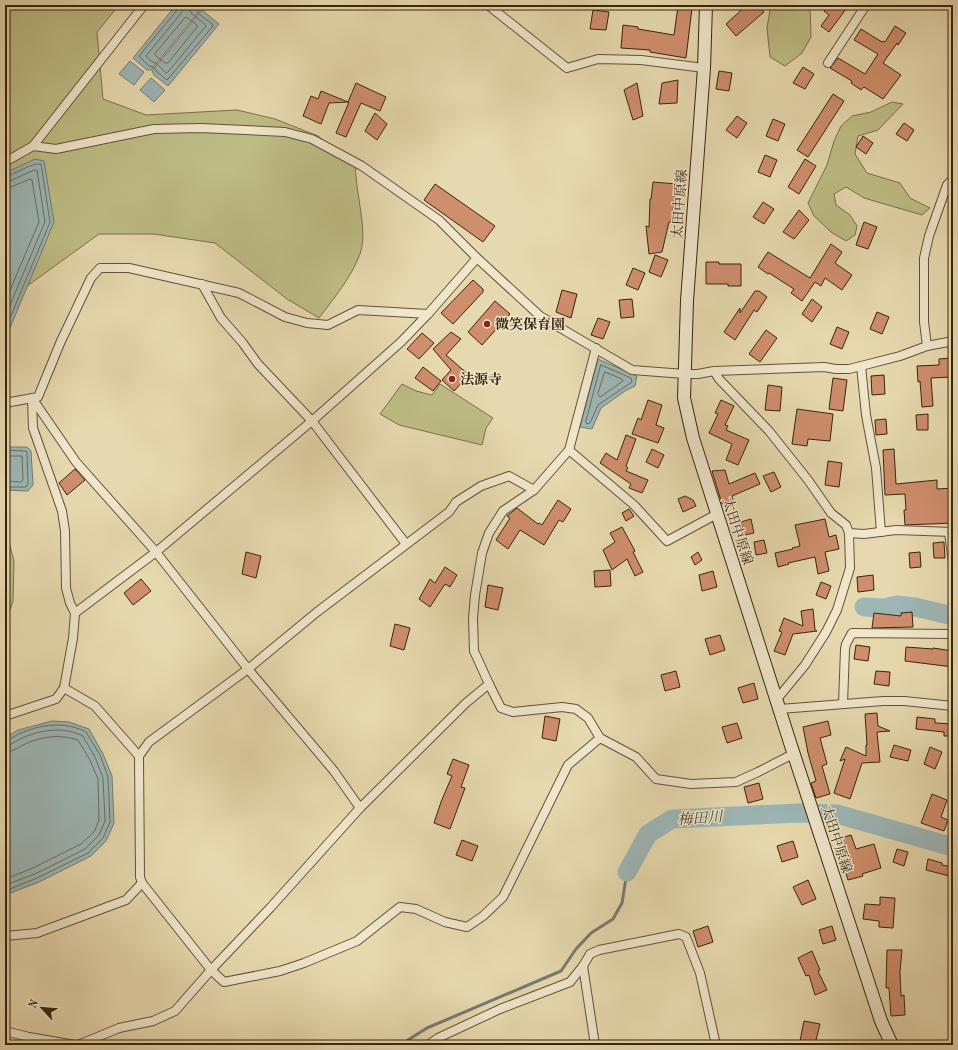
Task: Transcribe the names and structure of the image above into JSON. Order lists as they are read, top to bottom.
{
  "streets": {
    "main road": ["太田中原線"]
  },
  "water": ["梅田川"],
  "places": ["微笑保育園", "法源寺"],
  "north": "top left"
}
